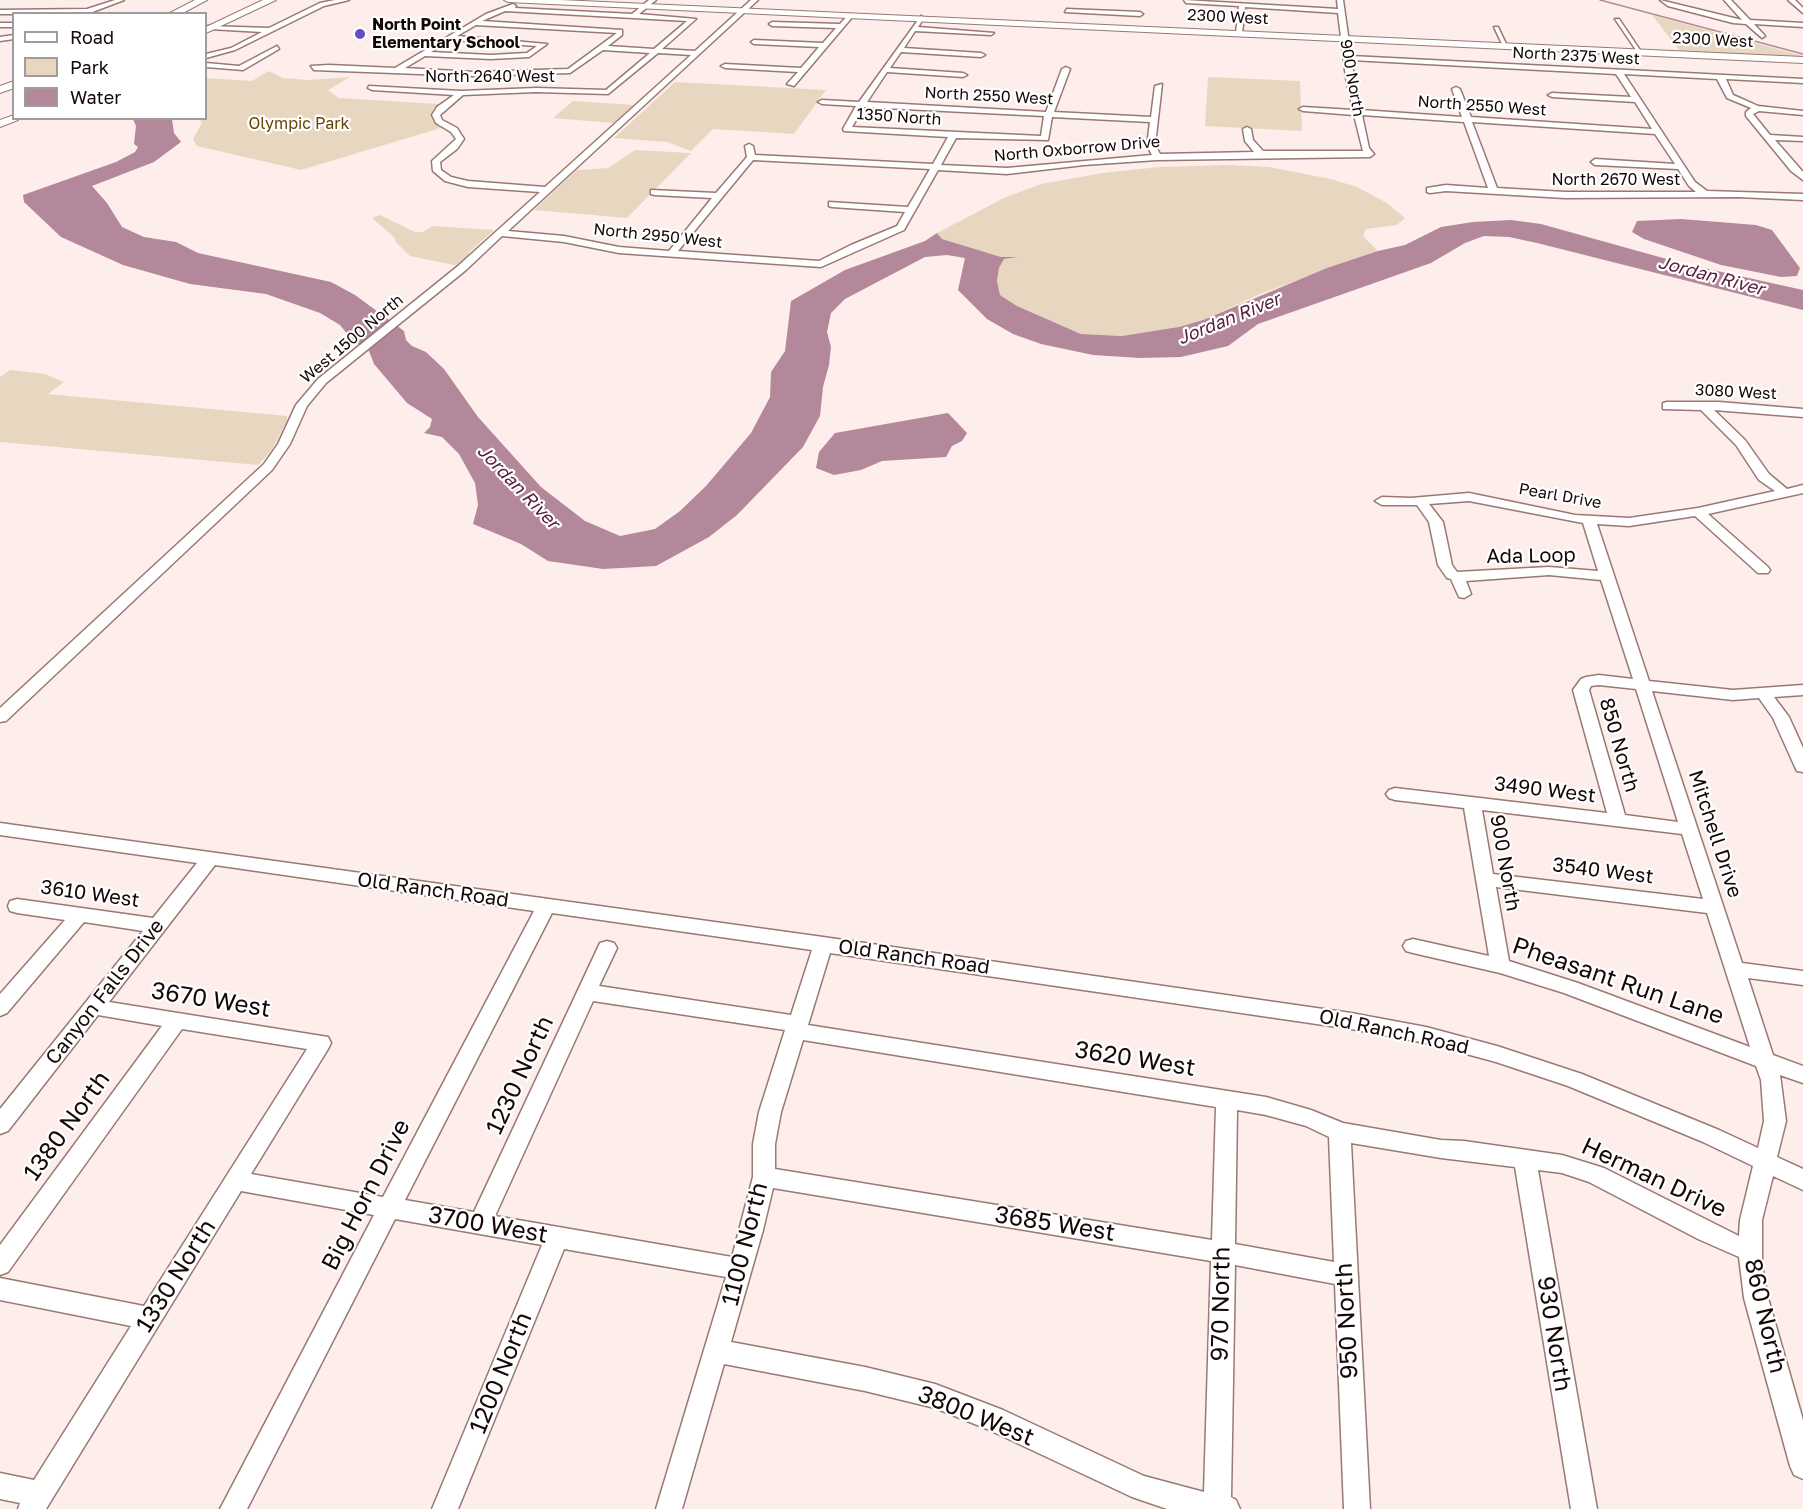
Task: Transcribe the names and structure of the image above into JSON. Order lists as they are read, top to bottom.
{
  "streets": {
    "main road": ["2300 West"],
    "street": [
      "North 2375 West",
      "North 2640 West",
      "900 North",
      "North 2550 West",
      "1350 North",
      "North Oxborrow Drive",
      "North 2670 West",
      "North 2950 West",
      "West 1500 North",
      "3080 West",
      "Pearl Drive",
      "Ada Loop",
      "850 North",
      "3490 West",
      "Mitchell Drive",
      "3540 West",
      "Old Ranch Road",
      "3610 West",
      "Pheasant Run Lane",
      "Canyon Falls Drive",
      "3670 West",
      "3620 West",
      "1230 North",
      "1380 North",
      "Herman Drive",
      "Big Horn Drive",
      "3685 West",
      "3700 West",
      "1100 North",
      "1330 North",
      "970 North",
      "860 North",
      "950 North",
      "930 North",
      "1200 North",
      "3800 West"
    ]
  },
  "crossings": [
    ["2300 West", "900 North"],
    ["2300 West", "1350 North"],
    ["2300 West", "West 1500 North"],
    ["North 2375 West", "900 North"],
    ["900 North", "North 2550 West"],
    ["900 North", "North Oxborrow Drive"],
    ["900 North", "3490 West"],
    ["900 North", "3540 West"],
    ["900 North", "Pheasant Run Lane"],
    ["North 2550 West", "1350 North"],
    ["North 2950 West", "West 1500 North"],
    ["Pearl Drive", "Mitchell Drive"],
    ["Ada Loop", "Mitchell Drive"],
    ["850 North", "3490 West"],
    ["850 North", "Mitchell Drive"],
    ["3490 West", "Mitchell Drive"],
    ["Mitchell Drive", "3540 West"],
    ["Mitchell Drive", "Old Ranch Road"],
    ["Mitchell Drive", "Pheasant Run Lane"],
    ["Mitchell Drive", "860 North"],
    ["Old Ranch Road", "Canyon Falls Drive"],
    ["Old Ranch Road", "Big Horn Drive"],
    ["Old Ranch Road", "1100 North"],
    ["Old Ranch Road", "860 North"],
    ["3610 West", "Canyon Falls Drive"],
    ["Canyon Falls Drive", "3670 West"],
    ["3670 West", "1380 North"],
    ["3670 West", "1330 North"],
    ["3620 West", "1230 North"],
    ["3620 West", "Herman Drive"],
    ["3620 West", "1100 North"],
    ["3620 West", "970 North"],
    ["3620 West", "950 North"],
    ["1230 North", "3700 West"],
    ["Herman Drive", "860 North"],
    ["Herman Drive", "930 North"],
    ["Big Horn Drive", "3700 West"],
    ["3685 West", "1100 North"],
    ["3685 West", "970 North"],
    ["3685 West", "950 North"],
    ["3700 West", "1100 North"],
    ["3700 West", "1330 North"],
    ["3700 West", "1200 North"],
    ["1100 North", "3800 West"],
    ["970 North", "3800 West"]
  ],
  "water": ["Jordan River"],
  "parks": ["Olympic Park"],
  "places": ["North Point Elementary School"],
  "legend": ["Road", "Park", "Water"]
}
